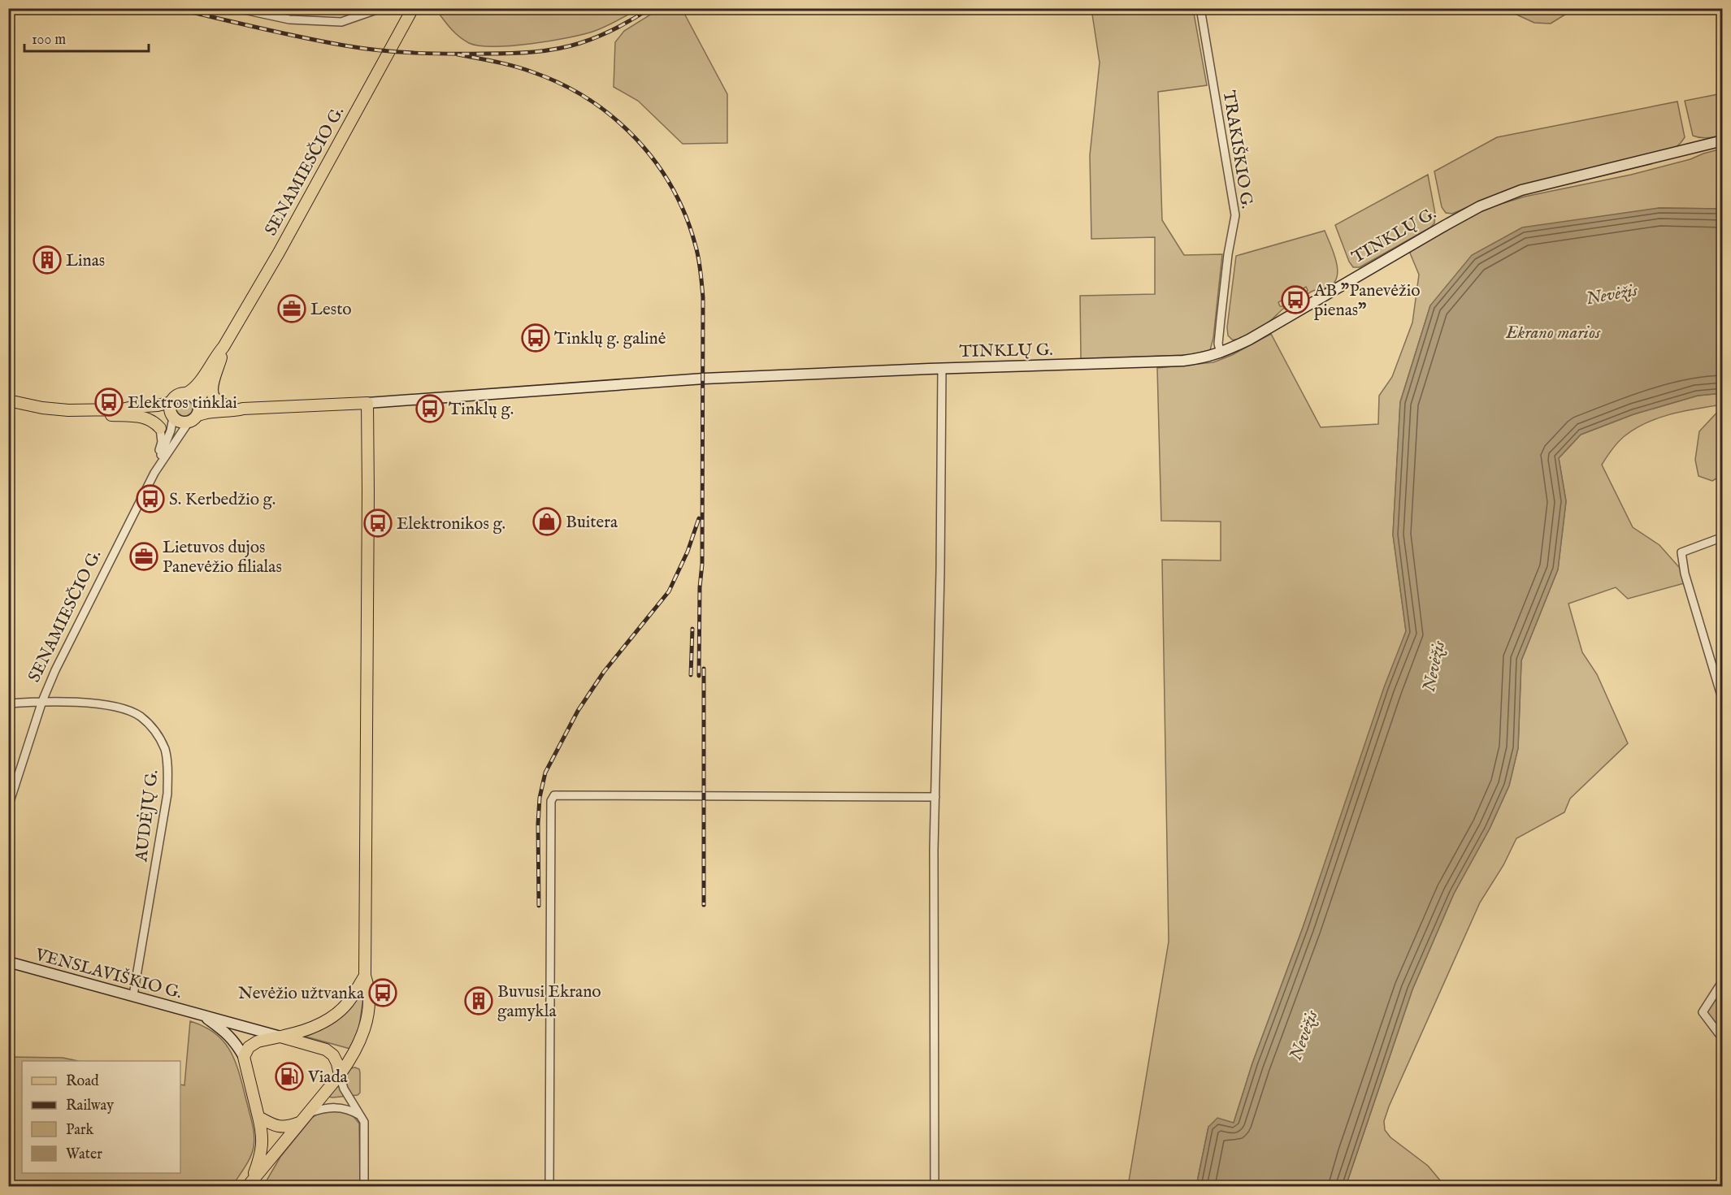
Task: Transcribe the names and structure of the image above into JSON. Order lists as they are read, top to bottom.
{
  "streets": {
    "main road": ["SENAMIESČIO G.", "TINKLŲ G.", "VENSLAVIŠKIO G."],
    "street": ["TRAKIŠKIO G.", "AUDĖJŲ G."]
  },
  "crossings": [
    ["TRAKIŠKIO G.", "TINKLŲ G."],
    ["SENAMIESČIO G.", "TINKLŲ G."],
    ["SENAMIESČIO G.", "AUDĖJŲ G."],
    ["AUDĖJŲ G.", "VENSLAVIŠKIO G."]
  ],
  "water": ["Nevėžis", "Ekrano marios"],
  "places": {
    "building": ["Linas", "Buvusi Ekrano gamykla"],
    "bus stop": [
      "AB \"Panevėžio pienas\"",
      "Tinklų g. galinė",
      "Elektros tinklai",
      "Tinklų g.",
      "S. Kerbedžio g.",
      "Elektronikos g.",
      "Nevėžio užtvanka"
    ],
    "office": ["Lesto", "Lietuvos dujos Panevėžio filialas"],
    "shop": ["Buitera"],
    "fuel station": ["Viada"]
  },
  "legend": [
    "Road",
    "Railway",
    "Park",
    "Water"
  ],
  "scale_bar": "100 m"
}
